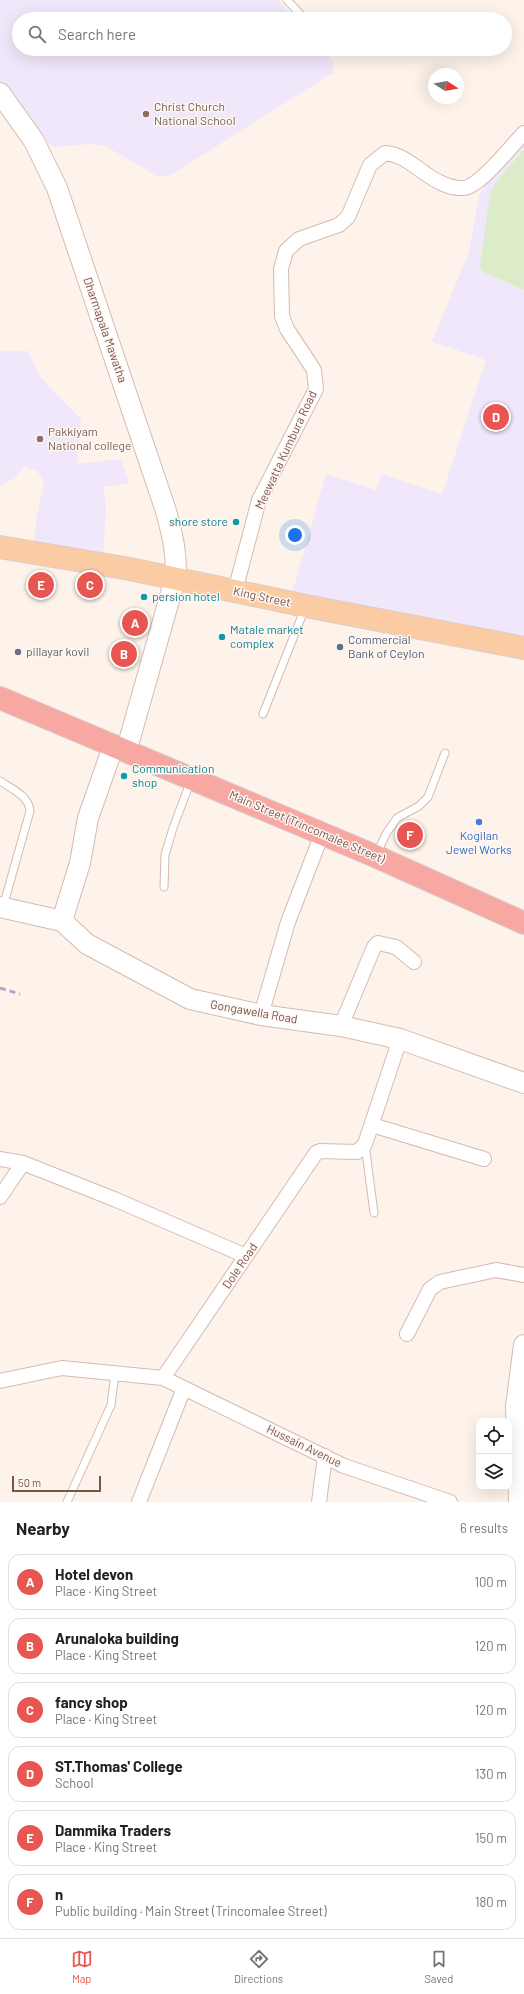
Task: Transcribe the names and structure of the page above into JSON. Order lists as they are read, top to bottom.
{
  "streets": {
    "highway": ["Main Street (Trincomalee Street)"],
    "main road": ["King Street"],
    "street": [
      "Dharmapala Mawatha",
      "Meewatta Kumbura Road",
      "Gongawella Road",
      "Dole Road",
      "Hussain Avenue"
    ]
  },
  "crossings": [
    ["Dharmapala Mawatha", "King Street"],
    ["Dharmapala Mawatha", "Main Street (Trincomalee Street)"],
    ["Dharmapala Mawatha", "Gongawella Road"],
    ["Meewatta Kumbura Road", "King Street"],
    ["Dole Road", "Hussain Avenue"]
  ],
  "places": [
    "Christ Church National School",
    "Pakkiyam National college",
    "shore store",
    "persion hotel",
    "Matale market complex",
    "Commercial Bank of Ceylon",
    "pillayar kovil",
    "Communication shop",
    "Kogilan Jewel Works"
  ],
  "scale_bar": "50 m",
  "north": "right",
  "page": {
    "search": "Search here",
    "pins": [
      "D",
      "C",
      "E",
      "A",
      "B",
      "F"
    ],
    "scale": "50 m",
    "heading": ["Nearby", "6 results"],
    "list": [
      {
        "mark": "A",
        "name": "Hotel devon",
        "note": "Place · King Street",
        "value": "100 m"
      },
      {
        "mark": "B",
        "name": "Arunaloka building",
        "note": "Place · King Street",
        "value": "120 m"
      },
      {
        "mark": "C",
        "name": "fancy shop",
        "note": "Place · King Street",
        "value": "120 m"
      },
      {
        "mark": "D",
        "name": "ST.Thomas' College",
        "note": "School",
        "value": "130 m"
      },
      {
        "mark": "E",
        "name": "Dammika Traders",
        "note": "Place · King Street",
        "value": "150 m"
      },
      {
        "mark": "F",
        "name": "n",
        "note": "Public building · Main Street (Trincomalee Street)",
        "value": "180 m"
      }
    ],
    "nav": ["Map", "Directions", "Saved"]
  }
}
